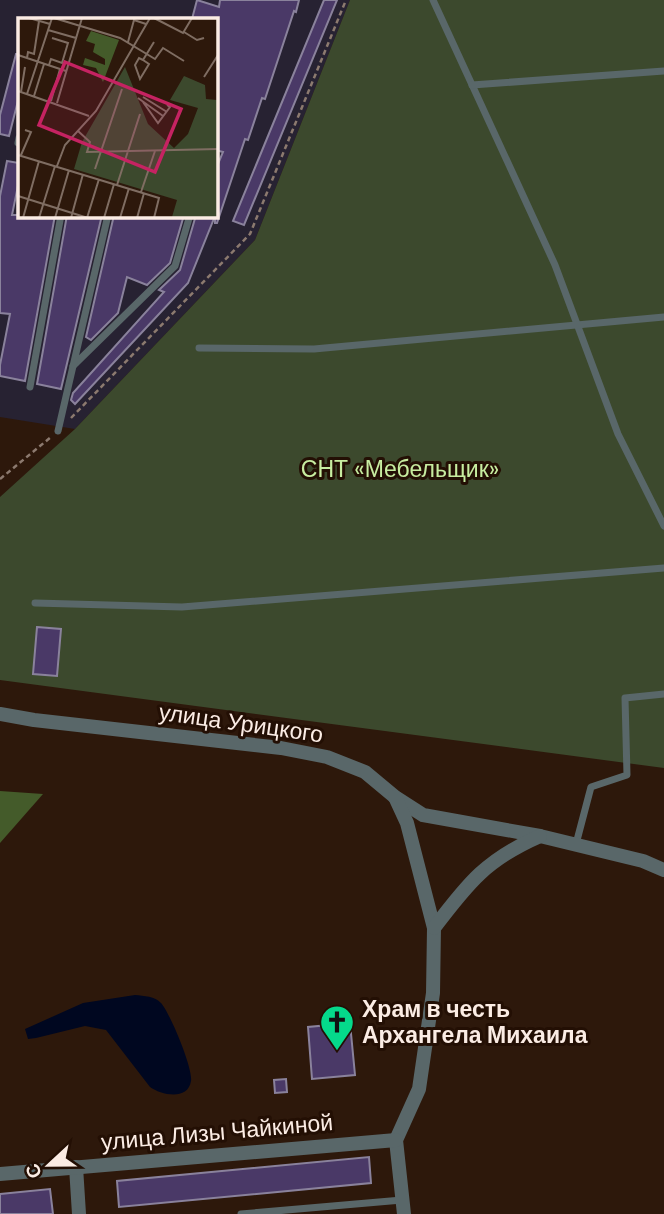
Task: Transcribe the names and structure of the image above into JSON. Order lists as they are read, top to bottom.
{
  "streets": {
    "street": ["улица Урицкого", "улица Лизы Чайкиной"]
  },
  "parks": ["СНТ «Мебельщик»"],
  "places": {
    "church": ["Храм в честь Архангела Михаила"]
  },
  "north": "left"
}
